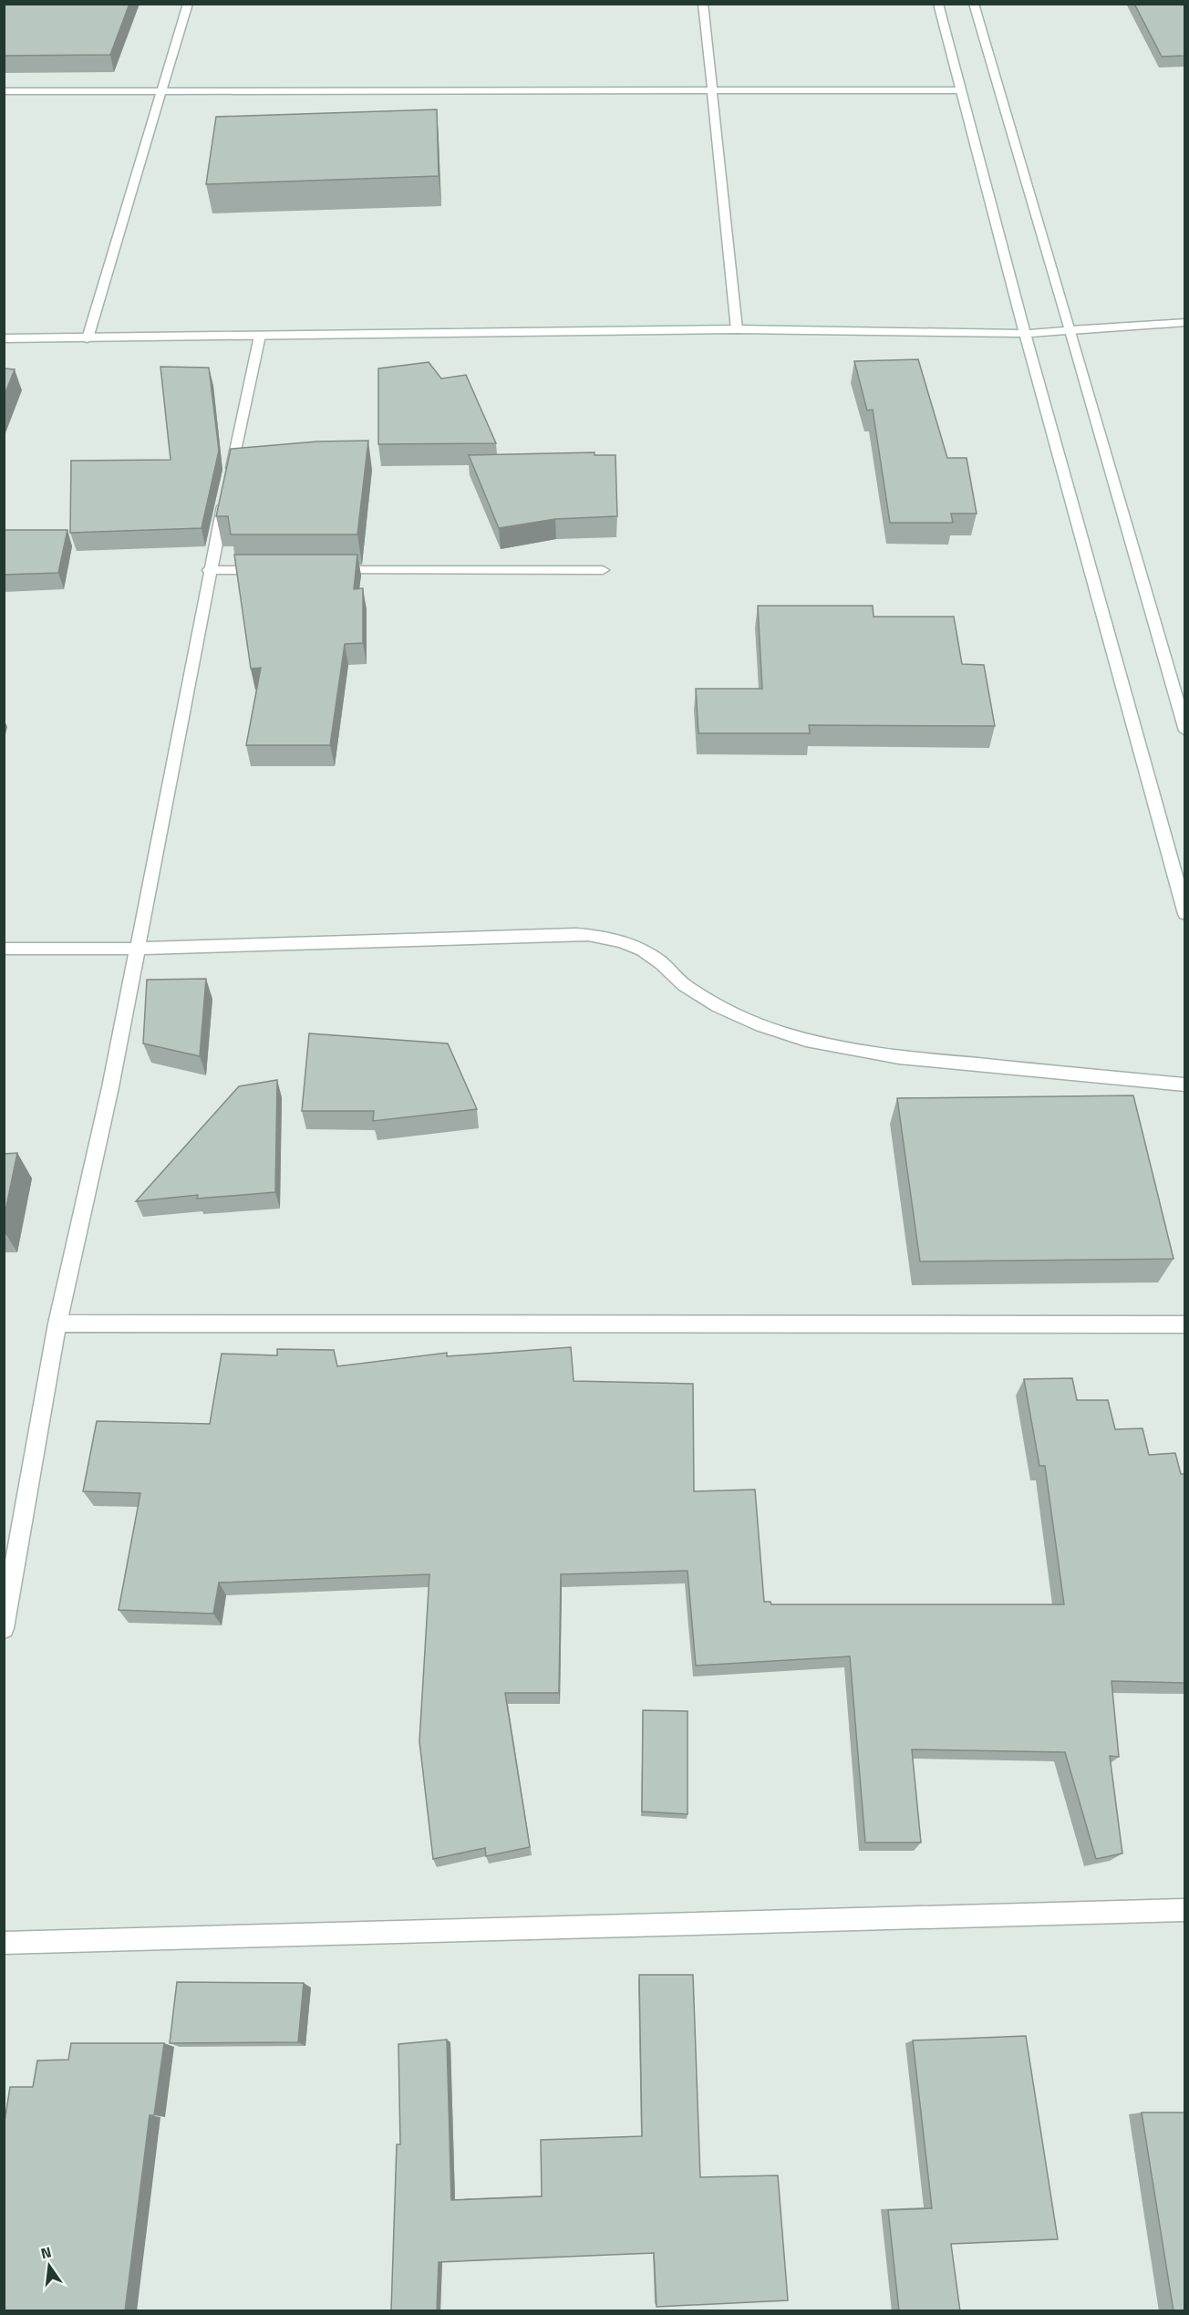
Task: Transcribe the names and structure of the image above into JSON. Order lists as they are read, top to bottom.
{
  "north": "top"
}
